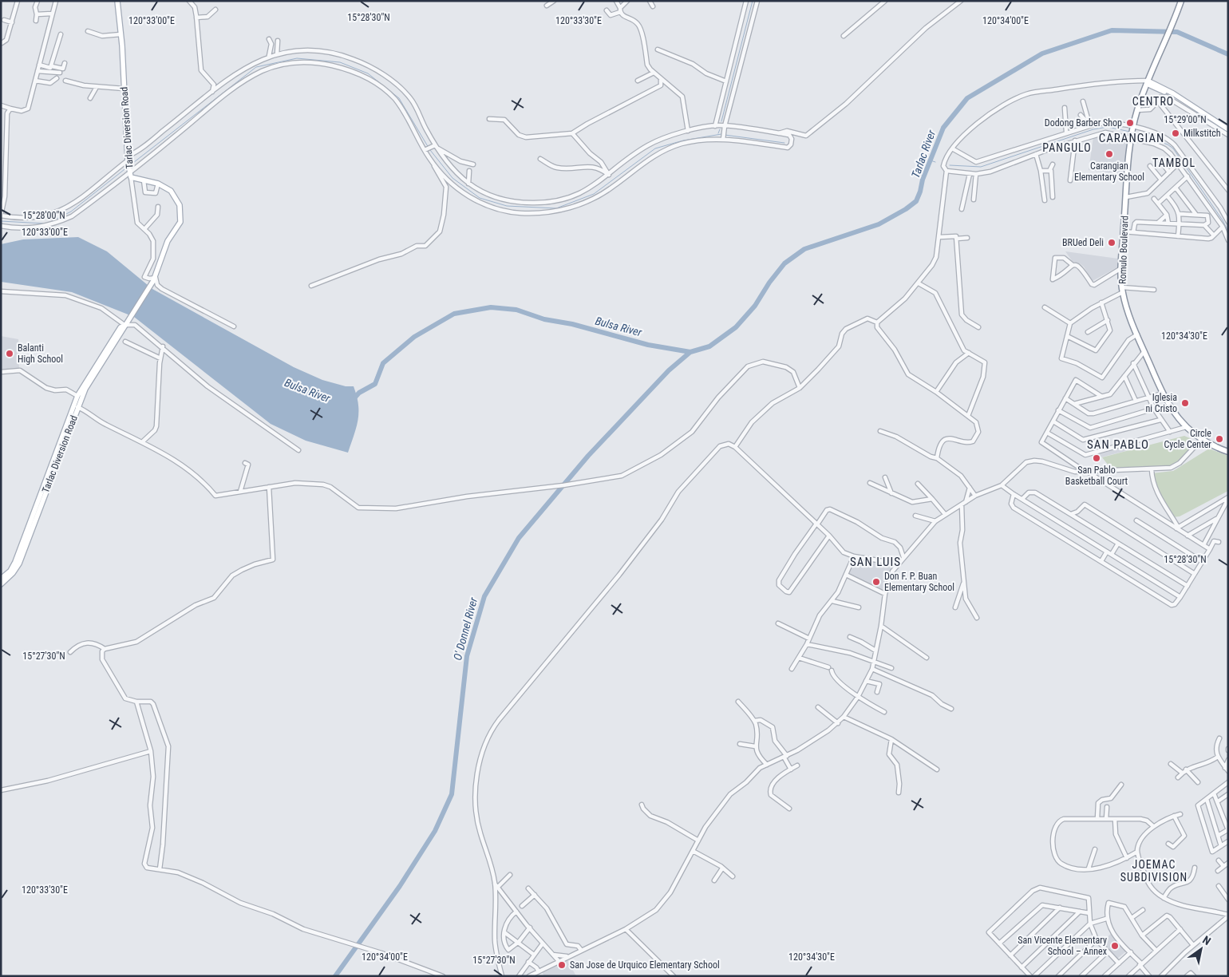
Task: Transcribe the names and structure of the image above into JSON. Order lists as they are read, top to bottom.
{
  "streets": {
    "highway": ["Romulo Boulevard"],
    "main road": ["Tarlac Diversion Road"]
  },
  "districts": [
    "CENTRO",
    "CARANGIAN",
    "PANGULO",
    "TAMBOL",
    "SAN PABLO",
    "SAN LUIS",
    "JOEMAC SUBDIVISION"
  ],
  "water": ["Tarlac River", "Bulsa River", "O' Donnel River"],
  "places": [
    "Dodong Barber Shop",
    "Milkstitch",
    "Carangian Elementary School",
    "BRUed Deli",
    "Balanti High School",
    "Iglesia ni Cristo",
    "Circle Cycle Center",
    "San Pablo Basketball Court",
    "Don F. P. Buan Elementary School",
    "San Vicente Elementary School – Annex",
    "San Jose de Urquico Elementary School"
  ],
  "north": "top right",
  "coordinates": [
    "15°28'30\"N",
    "120°34'00\"E",
    "120°33'00\"E",
    "120°33'30\"E",
    "15°29'00\"N",
    "15°28'00\"N",
    "120°34'30\"E",
    "15°27'30\"N"
  ]
}
